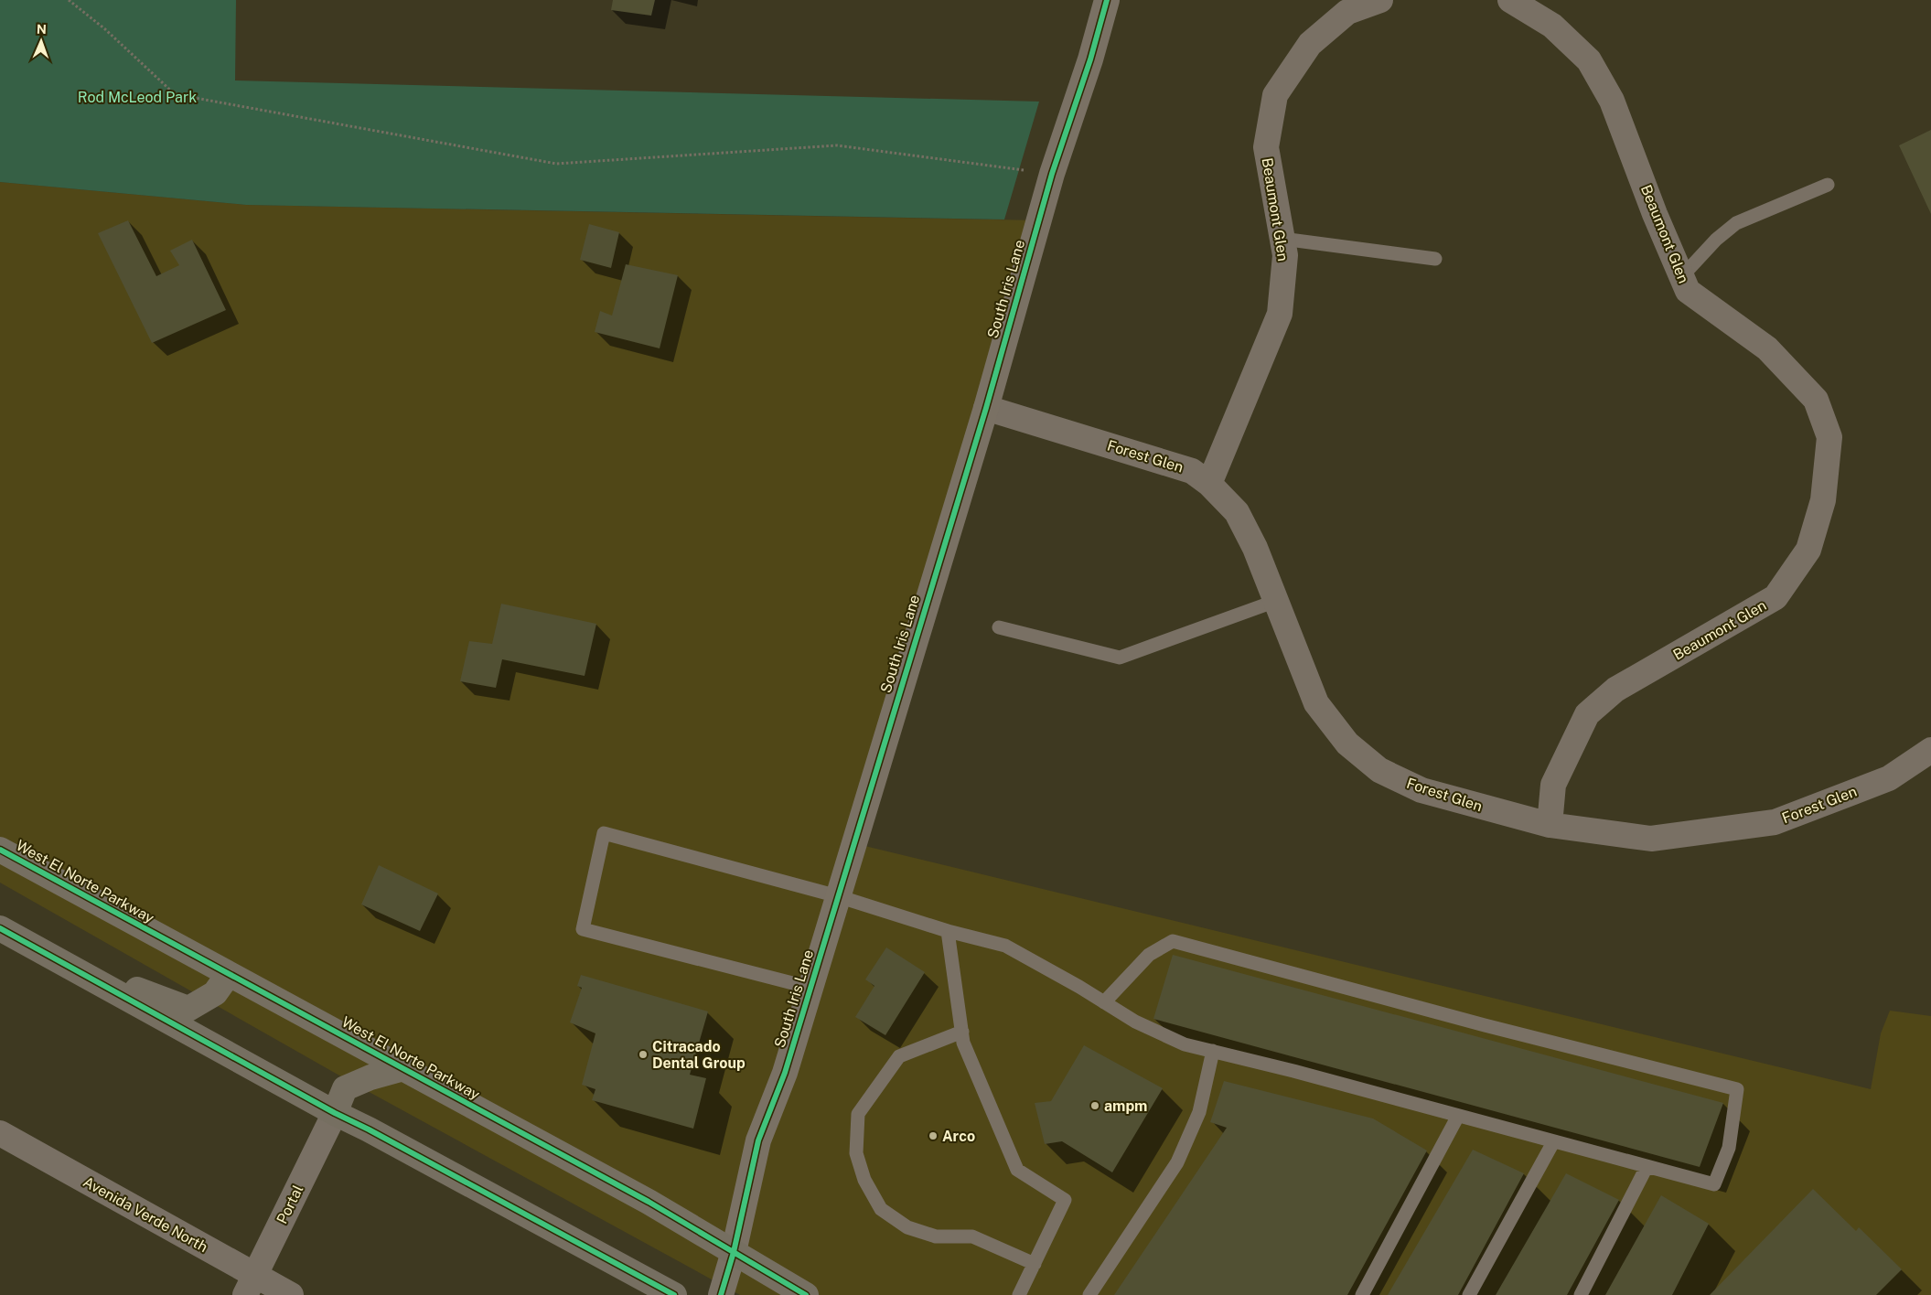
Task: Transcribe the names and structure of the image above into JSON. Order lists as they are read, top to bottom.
{
  "streets": {
    "main road": ["West El Norte Parkway"],
    "street": [
      "Beaumont Glen",
      "South Iris Lane",
      "Forest Glen",
      "Portal",
      "Avenida Verde North"
    ]
  },
  "crossings": [
    ["Beaumont Glen", "Forest Glen"],
    ["South Iris Lane", "Forest Glen"],
    ["South Iris Lane", "West El Norte Parkway"],
    ["Portal", "Avenida Verde North"]
  ],
  "parks": ["Rod McLeod Park"],
  "places": ["Citracado Dental Group", "ampm", "Arco"],
  "north": "top"
}
